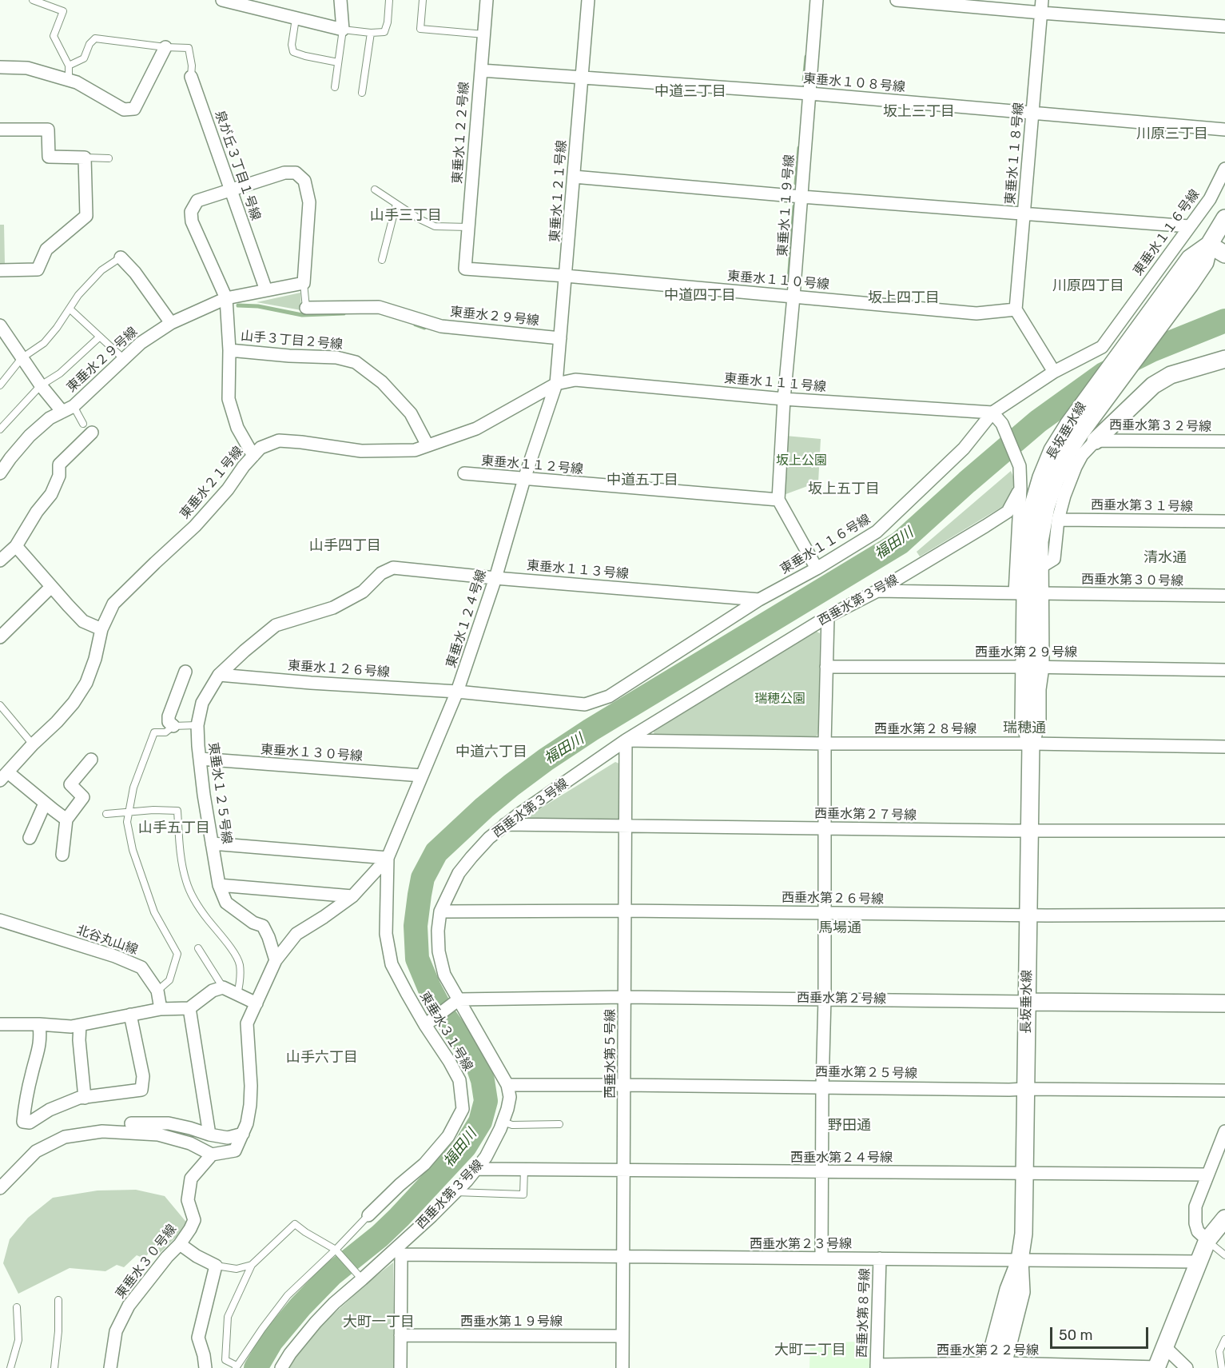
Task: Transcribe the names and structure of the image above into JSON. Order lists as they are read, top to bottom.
{
  "streets": {
    "main road": ["長坂垂水線", "西垂水第２号線"],
    "street": [
      "東垂水１０８号線",
      "東垂水１２２号線",
      "東垂水１１８号線",
      "泉が丘３丁目１号線",
      "東垂水１２１号線",
      "東垂水１１９号線",
      "東垂水１１６号線",
      "東垂水１１０号線",
      "東垂水２９号線",
      "山手３丁目２号線",
      "東垂水１１１号線",
      "西垂水第３２号線",
      "東垂水１１２号線",
      "東垂水２１号線",
      "西垂水第３１号線",
      "東垂水１１３号線",
      "西垂水第３０号線",
      "西垂水第３号線",
      "東垂水１２４号線",
      "西垂水第２９号線",
      "東垂水１２６号線",
      "西垂水第２８号線",
      "東垂水１３０号線",
      "東垂水１２５号線",
      "西垂水第２７号線",
      "西垂水第２６号線",
      "北谷丸山線",
      "東垂水３１号線",
      "西垂水第５号線",
      "西垂水第２５号線",
      "西垂水第２４号線",
      "西垂水第２３号線",
      "東垂水３０号線",
      "西垂水第８号線",
      "西垂水第１９号線",
      "西垂水第２２号線"
    ]
  },
  "crossings": [
    ["東垂水１０８号線", "東垂水１２２号線"],
    ["東垂水１０８号線", "東垂水１１８号線"],
    ["東垂水１０８号線", "東垂水１２１号線"],
    ["東垂水１０８号線", "東垂水１１９号線"],
    ["東垂水１２２号線", "東垂水１１０号線"],
    ["東垂水１１８号線", "東垂水１１０号線"],
    ["泉が丘３丁目１号線", "東垂水２９号線"],
    ["東垂水１２１号線", "東垂水１１０号線"],
    ["東垂水１２１号線", "東垂水２９号線"],
    ["東垂水１２１号線", "東垂水１１１号線"],
    ["東垂水１２１号線", "東垂水２１号線"],
    ["東垂水１２１号線", "東垂水１２４号線"],
    ["東垂水１１９号線", "東垂水１１０号線"],
    ["東垂水１１９号線", "東垂水１１１号線"],
    ["東垂水１１９号線", "東垂水１１２号線"],
    ["東垂水１１６号線", "東垂水１１１号線"],
    ["東垂水１１６号線", "東垂水１１３号線"],
    ["東垂水１１６号線", "東垂水１２４号線"],
    ["東垂水１１６号線", "東垂水１２６号線"],
    ["山手３丁目２号線", "東垂水２１号線"],
    ["東垂水１１１号線", "東垂水２１号線"],
    ["東垂水１１１号線", "東垂水１２４号線"],
    ["長坂垂水線", "西垂水第３０号線"],
    ["長坂垂水線", "西垂水第２９号線"],
    ["長坂垂水線", "西垂水第２８号線"],
    ["長坂垂水線", "西垂水第２７号線"],
    ["長坂垂水線", "西垂水第２６号線"],
    ["長坂垂水線", "西垂水第２号線"],
    ["長坂垂水線", "西垂水第２５号線"],
    ["長坂垂水線", "西垂水第２４号線"],
    ["長坂垂水線", "西垂水第２３号線"],
    ["長坂垂水線", "西垂水第２２号線"],
    ["東垂水１１２号線", "東垂水１２４号線"],
    ["東垂水２１号線", "東垂水１２４号線"],
    ["東垂水１１３号線", "東垂水１２４号線"],
    ["東垂水１１３号線", "東垂水１２５号線"],
    ["西垂水第３０号線", "西垂水第３号線"],
    ["西垂水第３号線", "西垂水第２８号線"],
    ["西垂水第３号線", "西垂水第２７号線"],
    ["西垂水第３号線", "西垂水第２６号線"],
    ["西垂水第３号線", "西垂水第２号線"],
    ["西垂水第３号線", "西垂水第５号線"],
    ["西垂水第３号線", "西垂水第２５号線"],
    ["西垂水第３号線", "西垂水第２４号線"],
    ["西垂水第３号線", "西垂水第２３号線"],
    ["東垂水１２４号線", "東垂水１２６号線"],
    ["東垂水１２４号線", "東垂水１３０号線"],
    ["東垂水１２４号線", "東垂水３１号線"],
    ["東垂水１２６号線", "東垂水１２５号線"],
    ["西垂水第２８号線", "西垂水第５号線"],
    ["東垂水１３０号線", "東垂水１２５号線"],
    ["西垂水第２７号線", "西垂水第５号線"],
    ["西垂水第２６号線", "西垂水第５号線"],
    ["西垂水第２号線", "西垂水第５号線"],
    ["西垂水第５号線", "西垂水第２５号線"],
    ["西垂水第５号線", "西垂水第２４号線"],
    ["西垂水第５号線", "西垂水第２３号線"],
    ["西垂水第５号線", "西垂水第１９号線"],
    ["西垂水第２３号線", "西垂水第８号線"],
    ["西垂水第８号線", "西垂水第２２号線"]
  ],
  "districts": [
    "中道三丁目",
    "坂上三丁目",
    "川原三丁目",
    "山手三丁目",
    "川原四丁目",
    "中道四丁目",
    "坂上四丁目",
    "中道五丁目",
    "坂上五丁目",
    "山手四丁目",
    "清水通",
    "瑞穂通",
    "中道六丁目",
    "山手五丁目",
    "馬場通",
    "山手六丁目",
    "野田通",
    "大町一丁目",
    "大町二丁目"
  ],
  "water": ["福田川"],
  "parks": ["坂上公園", "瑞穂公園"],
  "scale_bar": "50 m"
}
